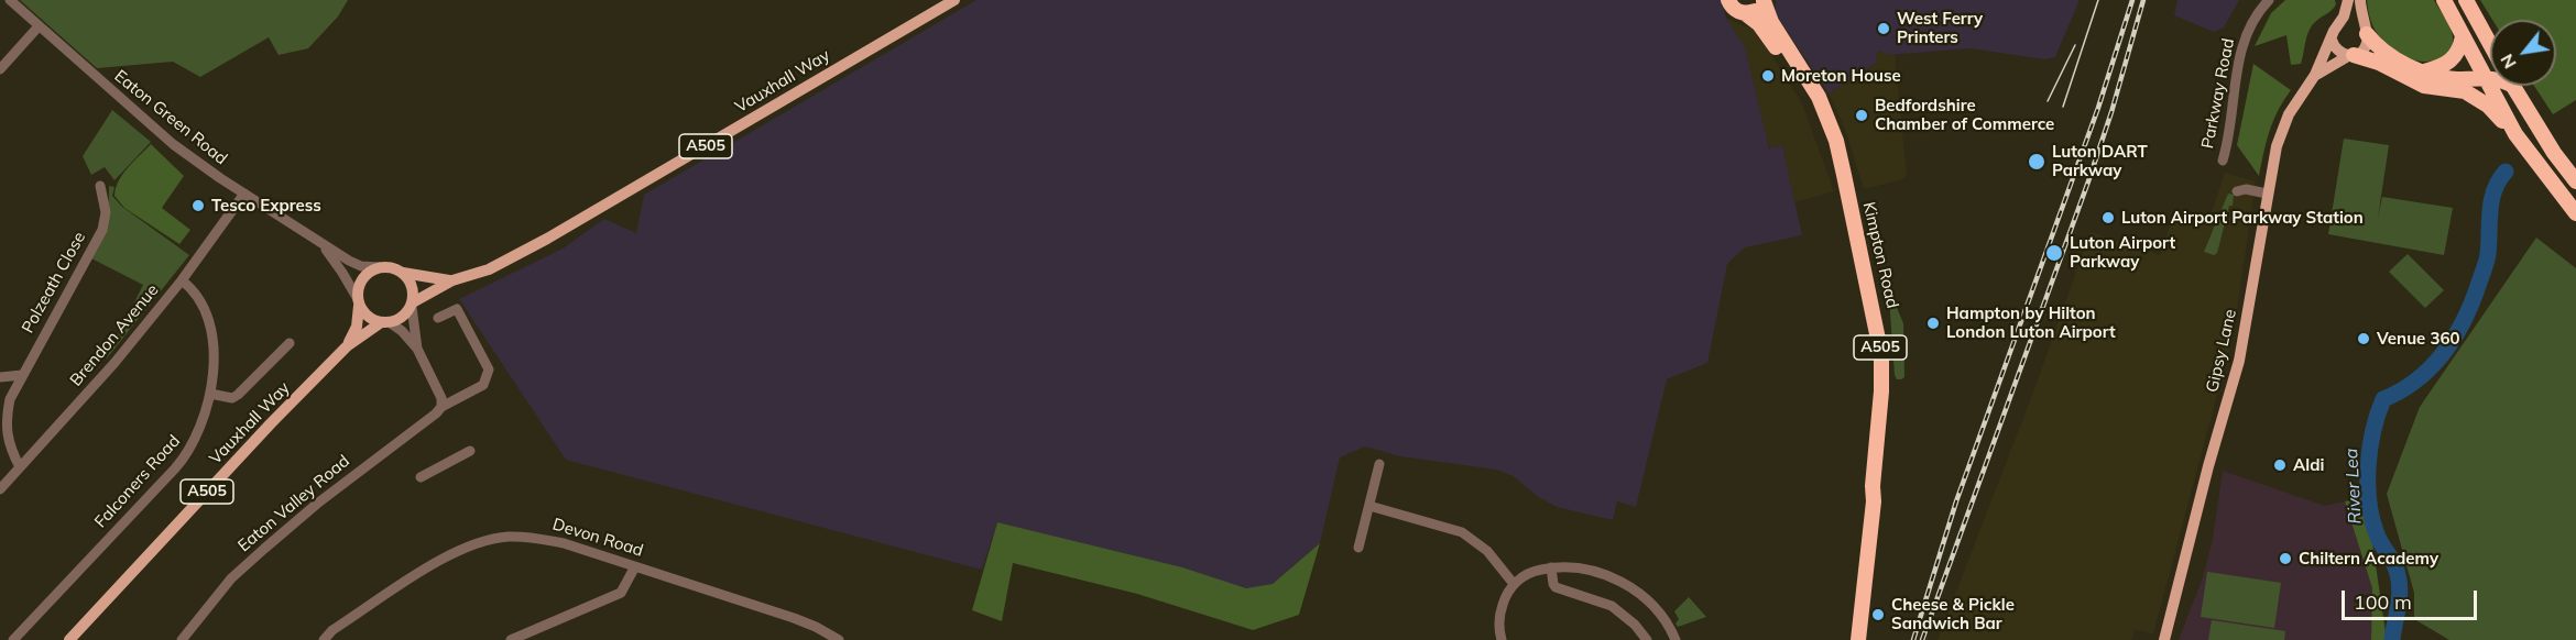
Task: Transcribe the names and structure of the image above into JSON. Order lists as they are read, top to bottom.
{
  "streets": {
    "highway": ["A505", "Kimpton Road"],
    "main road": ["Vauxhall Way", "Gipsy Lane"],
    "street": [
      "Parkway Road",
      "Eaton Green Road",
      "Polzeath Close",
      "Brendon Avenue",
      "Falconers Road",
      "Eaton Valley Road",
      "Devon Road"
    ]
  },
  "crossings": [
    ["Vauxhall Way", "Eaton Green Road"],
    ["Eaton Green Road", "Brendon Avenue"],
    ["Polzeath Close", "Brendon Avenue"],
    ["Brendon Avenue", "Falconers Road"]
  ],
  "water": ["River Lea"],
  "places": [
    "West Ferry Printers",
    "Moreton House",
    "Bedfordshire Chamber of Commerce",
    "Luton DART Parkway",
    "Tesco Express",
    "Luton Airport Parkway Station",
    "Luton Airport Parkway",
    "Hampton by Hilton London Luton Airport",
    "Venue 360",
    "Aldi",
    "Chiltern Academy",
    "Cheese & Pickle Sandwich Bar"
  ],
  "scale_bar": "100 m",
  "north": "bottom left"
}
